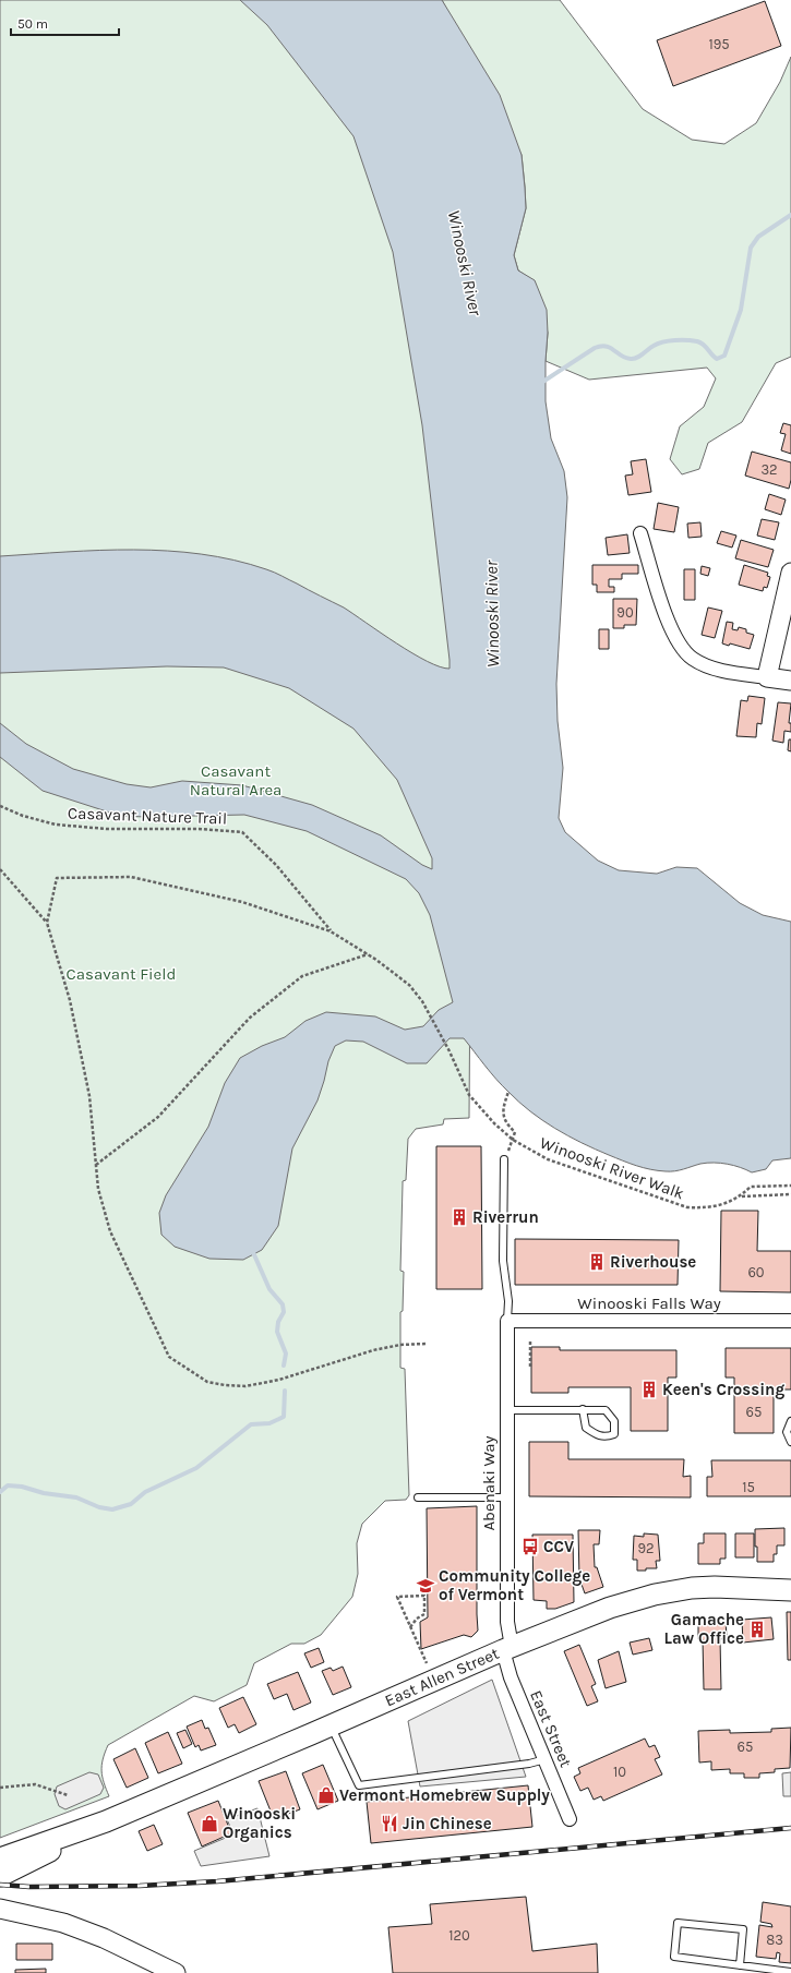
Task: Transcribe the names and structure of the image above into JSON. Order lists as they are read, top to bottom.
{
  "streets": {
    "main road": ["East Allen Street"],
    "street": ["Winooski Falls Way", "Abenaki Way", "East Street"],
    "path": ["Casavant Nature Trail", "Winooski River Walk"]
  },
  "crossings": [
    ["Casavant Nature Trail", "Winooski River Walk"],
    ["Winooski Falls Way", "Abenaki Way"],
    ["Abenaki Way", "East Allen Street"],
    ["Abenaki Way", "East Street"],
    ["East Allen Street", "East Street"]
  ],
  "water": ["Winooski River"],
  "parks": ["Casavant Natural Area", "Casavant Field"],
  "places": {
    "building": [
      "Riverrun",
      "Riverhouse",
      "Keen's Crossing",
      "Gamache Law Office"
    ],
    "bus stop": ["CCV"],
    "school or university": ["Community College of Vermont"],
    "shop": ["Vermont Homebrew Supply", "Winooski Organics"],
    "restaurant": ["Jin Chinese"]
  },
  "house_numbers": [
    "195",
    "32",
    "90",
    "60",
    "65",
    "15",
    "92",
    "65",
    "10",
    "120",
    "83"
  ],
  "scale_bar": "50 m"
}
